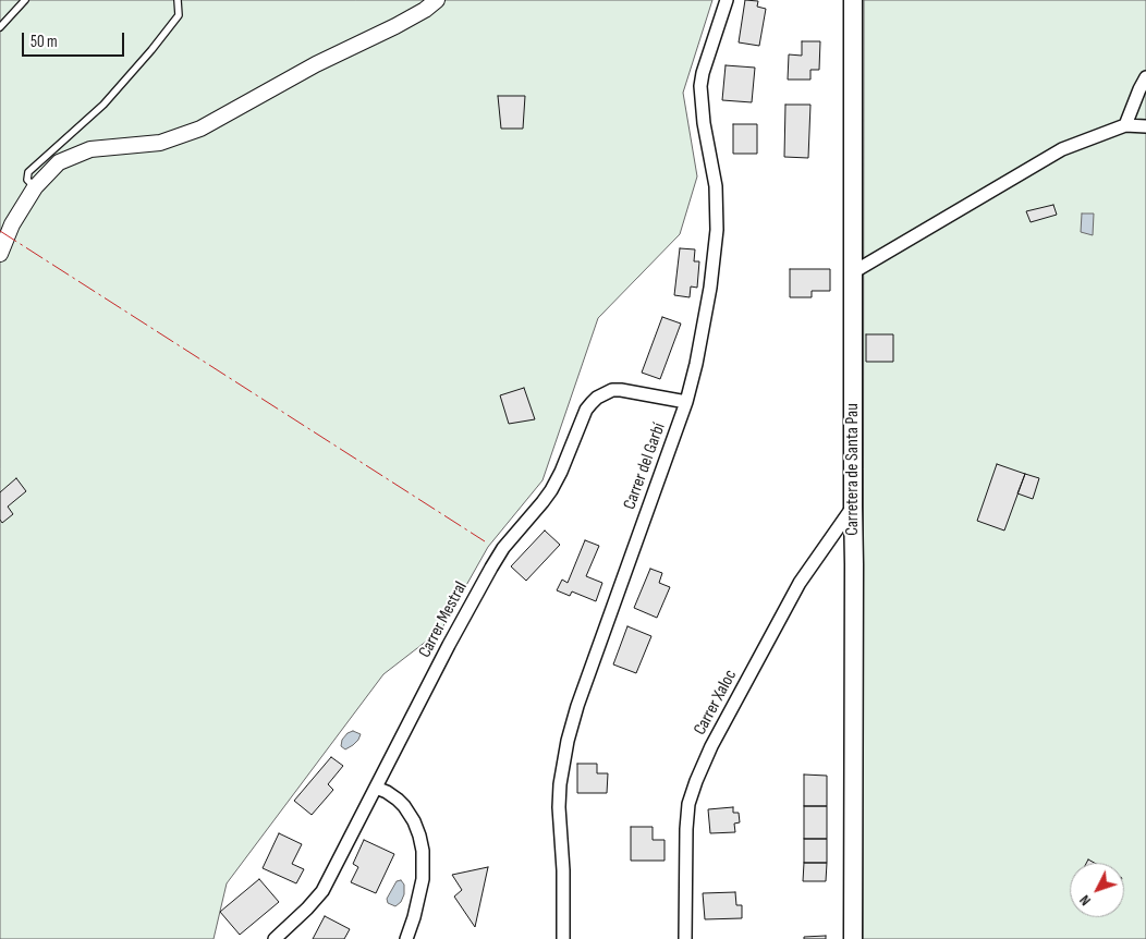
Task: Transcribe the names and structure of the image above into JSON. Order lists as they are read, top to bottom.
{
  "streets": {
    "main road": ["Carretera de Santa Pau"],
    "street": ["Carrer del Garbí", "Carrer Mestral", "Carrer Xaloc"]
  },
  "crossings": [
    ["Carrer del Garbí", "Carrer Mestral"],
    ["Carretera de Santa Pau", "Carrer Xaloc"]
  ],
  "scale_bar": "50 m",
  "north": "bottom left"
}
